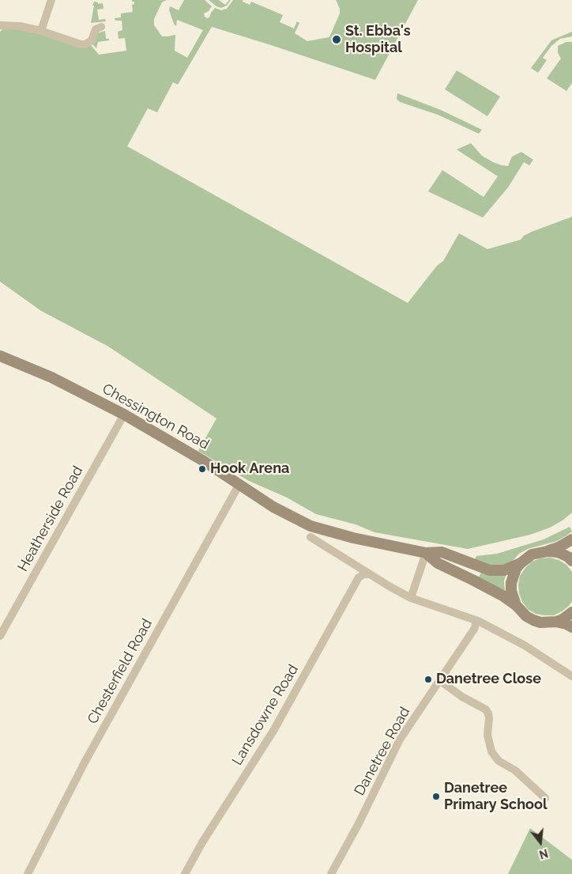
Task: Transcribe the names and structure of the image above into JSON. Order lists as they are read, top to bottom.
{
  "streets": {
    "main road": ["Chessington Road"],
    "street": [
      "Heatherside Road",
      "Chesterfield Road",
      "Lansdowne Road",
      "Danetree Road"
    ]
  },
  "crossings": [
    ["Chessington Road", "Heatherside Road"],
    ["Chessington Road", "Chesterfield Road"]
  ],
  "places": [
    "St. Ebba's Hospital",
    "Hook Arena",
    "Danetree Close",
    "Danetree Primary School"
  ],
  "north": "bottom"
}
